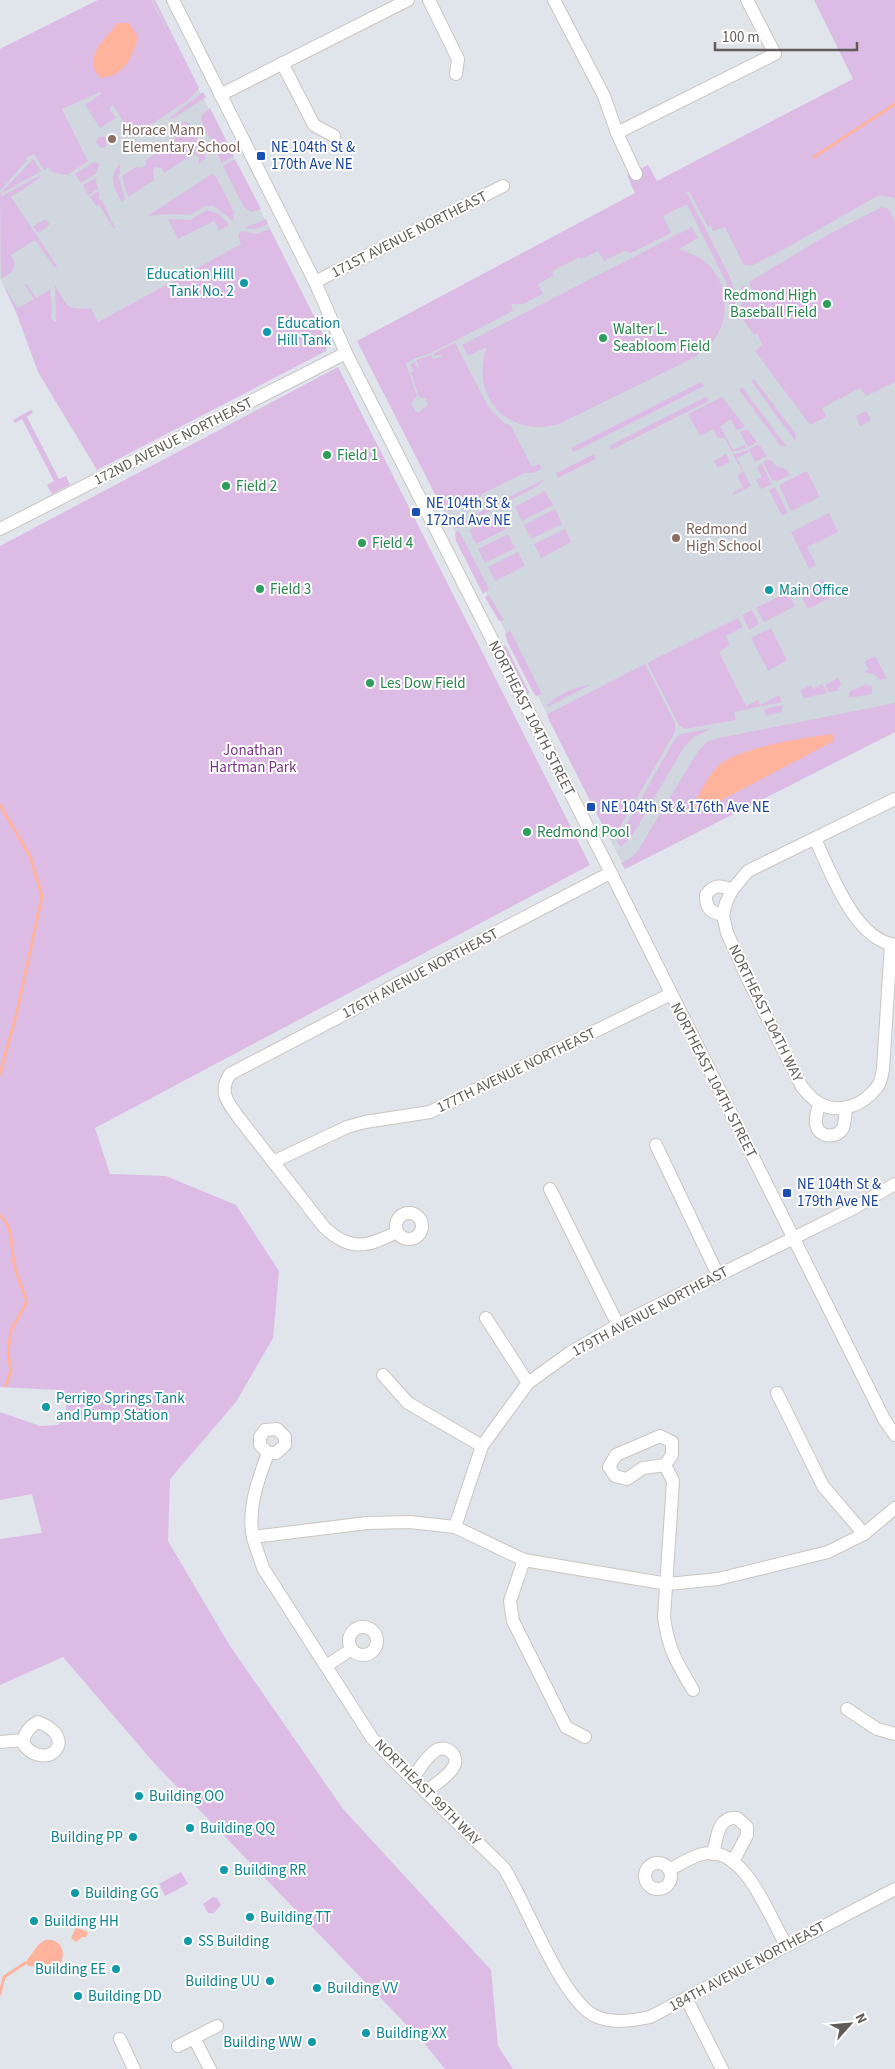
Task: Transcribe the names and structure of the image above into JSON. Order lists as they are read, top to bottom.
{
  "streets": {
    "street": [
      "171ST AVENUE NORTHEAST",
      "172ND AVENUE NORTHEAST",
      "NORTHEAST 104TH STREET",
      "176TH AVENUE NORTHEAST",
      "NORTHEAST 104TH WAY",
      "177TH AVENUE NORTHEAST",
      "179TH AVENUE NORTHEAST",
      "NORTHEAST 99TH WAY",
      "184TH AVENUE NORTHEAST"
    ]
  },
  "crossings": [
    ["171ST AVENUE NORTHEAST", "NORTHEAST 104TH STREET"],
    ["172ND AVENUE NORTHEAST", "NORTHEAST 104TH STREET"],
    ["NORTHEAST 104TH STREET", "176TH AVENUE NORTHEAST"],
    ["NORTHEAST 104TH STREET", "177TH AVENUE NORTHEAST"],
    ["NORTHEAST 104TH STREET", "179TH AVENUE NORTHEAST"],
    ["176TH AVENUE NORTHEAST", "177TH AVENUE NORTHEAST"],
    ["NORTHEAST 99TH WAY", "184TH AVENUE NORTHEAST"]
  ],
  "parks": ["Jonathan Hartman Park"],
  "places": {
    "other": [
      "Horace Mann Elementary School",
      "Education Hill Tank No. 2",
      "Redmond High Baseball Field",
      "Education Hill Tank",
      "Walter L. Seabloom Field",
      "Field 1",
      "Field 2",
      "Redmond High School",
      "Field 4",
      "Field 3",
      "Main Office",
      "Les Dow Field",
      "Redmond Pool",
      "Perrigo Springs Tank and Pump Station",
      "Building OO",
      "Building QQ",
      "Building PP",
      "Building RR",
      "Building GG",
      "Building TT",
      "Building HH",
      "SS Building",
      "Building EE",
      "Building UU",
      "Building VV",
      "Building DD",
      "Building XX",
      "Building WW"
    ],
    "transit": [
      "NE 104th St & 170th Ave NE",
      "NE 104th St & 172nd Ave NE",
      "NE 104th St & 176th Ave NE",
      "NE 104th St & 179th Ave NE"
    ]
  },
  "scale_bar": "100 m",
  "north": "top right"
}
